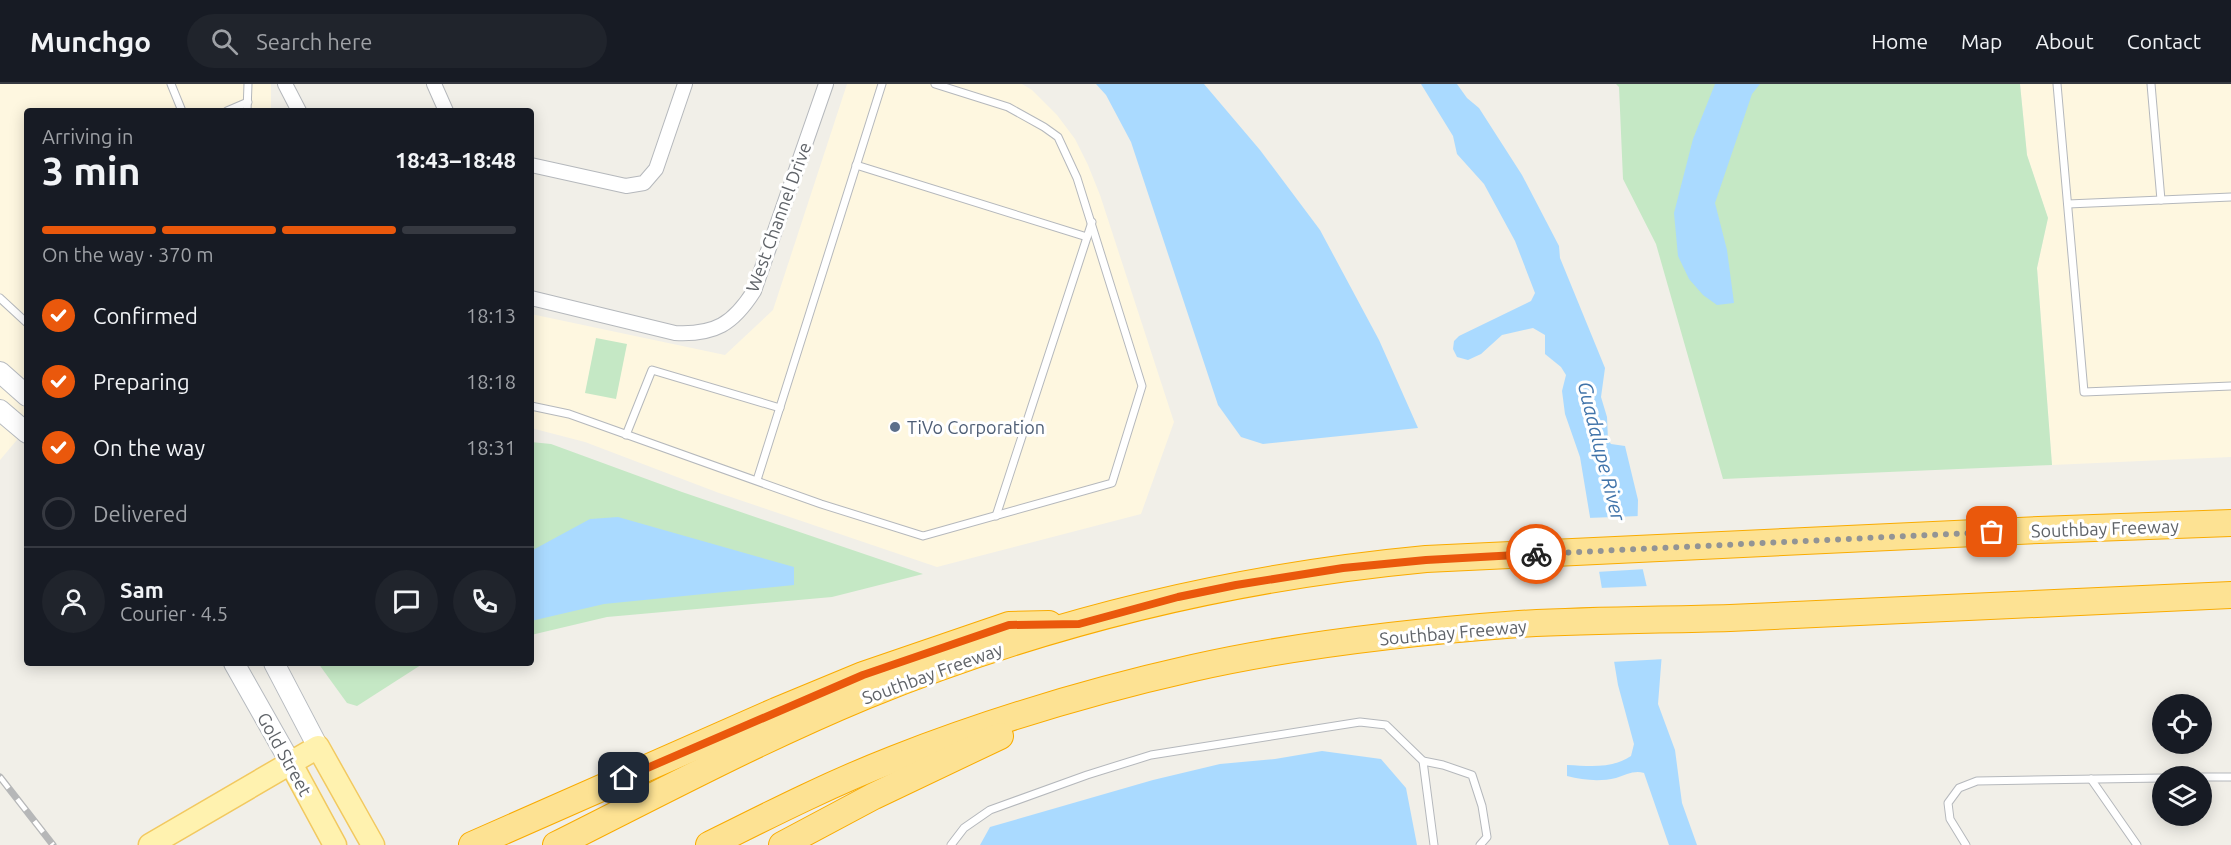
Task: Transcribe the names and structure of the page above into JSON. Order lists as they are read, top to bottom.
{
  "streets": {
    "highway": ["Southbay Freeway"],
    "main road": ["Gold Street"],
    "street": ["West Channel Drive"]
  },
  "water": ["Guadalupe River"],
  "places": ["TiVo Corporation"],
  "page": {
    "header": "Munchgo",
    "search": "Search here",
    "nav": [
      "Home",
      "Map",
      "About",
      "Contact"
    ],
    "heading": ["3 min", "Arriving in", "18:43–18:48"],
    "panel": ["Sam", "Courier · 4.5"],
    "bar": "On the way · 370 m",
    "list": [
      ["Confirmed", "18:13"],
      ["Preparing", "18:18"],
      ["On the way", "18:31"],
      "Delivered"
    ]
  }
}
